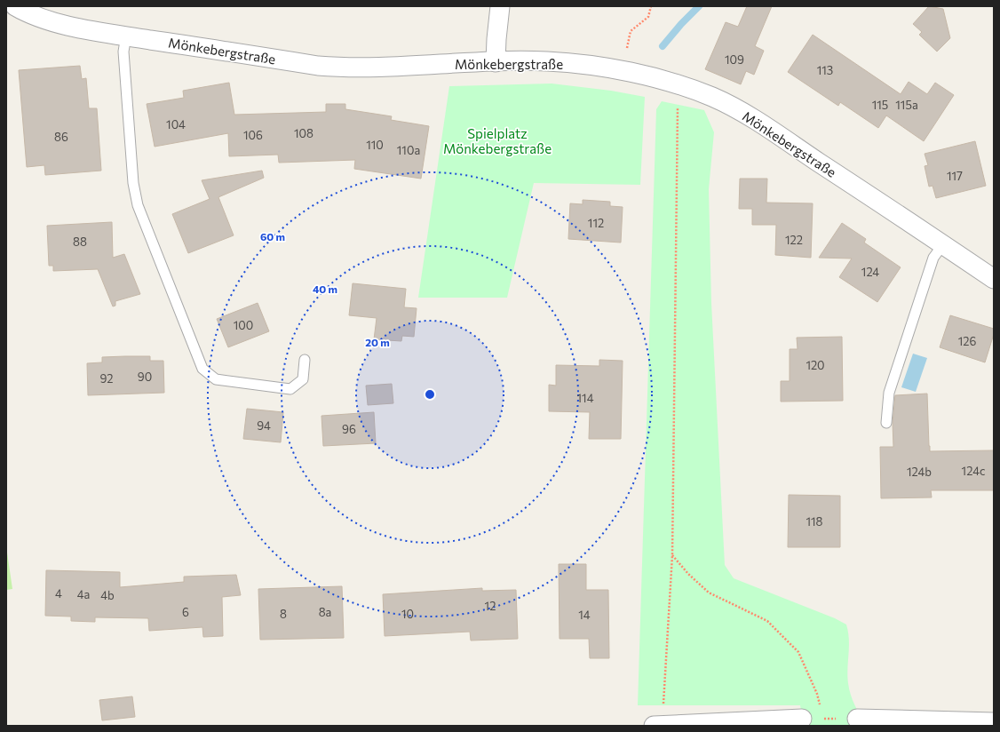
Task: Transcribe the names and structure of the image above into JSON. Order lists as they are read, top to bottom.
{
  "streets": {
    "street": ["Mönkebergstraße"]
  },
  "parks": ["Spielplatz Mönkebergstraße"],
  "house_numbers": [
    "109",
    "113",
    "115",
    "115a",
    "104",
    "108",
    "106",
    "86",
    "110",
    "110a",
    "117",
    "112",
    "122",
    "88",
    "124",
    "100",
    "126",
    "120",
    "90",
    "92",
    "114",
    "94",
    "96",
    "124c",
    "124b",
    "118",
    "4",
    "4a",
    "4b",
    "12",
    "6",
    "8a",
    "8",
    "10",
    "14"
  ],
  "rings": ["60 m", "40 m", "20 m"]
}
